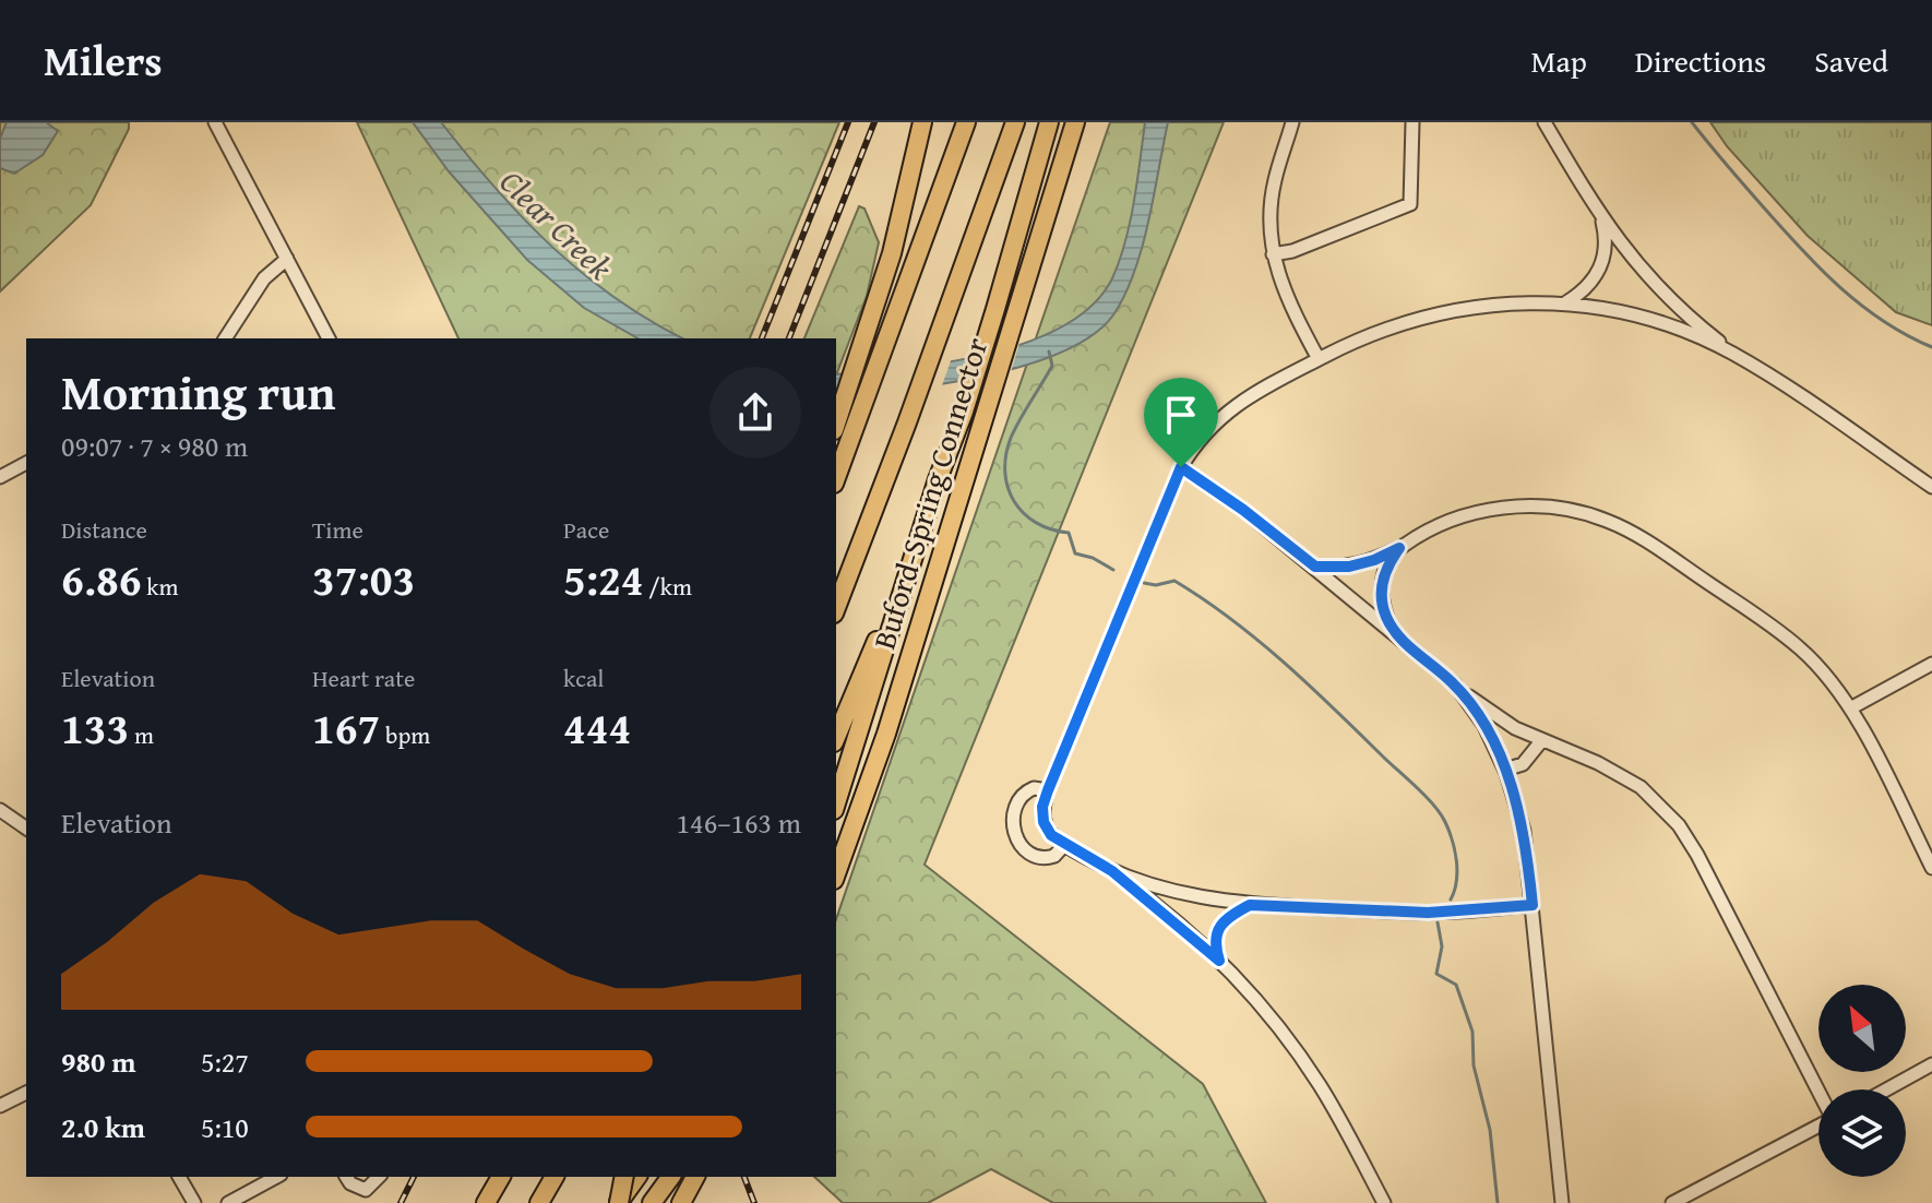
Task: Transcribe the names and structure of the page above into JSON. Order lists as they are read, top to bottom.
{
  "streets": {
    "highway": ["Buford-Spring Connector"]
  },
  "water": ["Clear Creek"],
  "north": "top left",
  "page": {
    "header": "Milers",
    "nav": ["Map", "Directions", "Saved"],
    "heading": ["Morning run", "09:07 · 7 × 980 m"],
    "stats": [
      ["Distance", "6.86 km"],
      ["Time", "37:03"],
      ["Pace", "5:24 /km"],
      ["Elevation", "133 m"],
      ["Heart rate", "167 bpm"],
      ["kcal", "444"]
    ],
    "chart": ["Elevation", "146–163 m"],
    "list": [
      {
        "name": "980 m",
        "note": "5:27"
      },
      {
        "name": "2.0 km",
        "note": "5:10"
      }
    ]
  }
}
